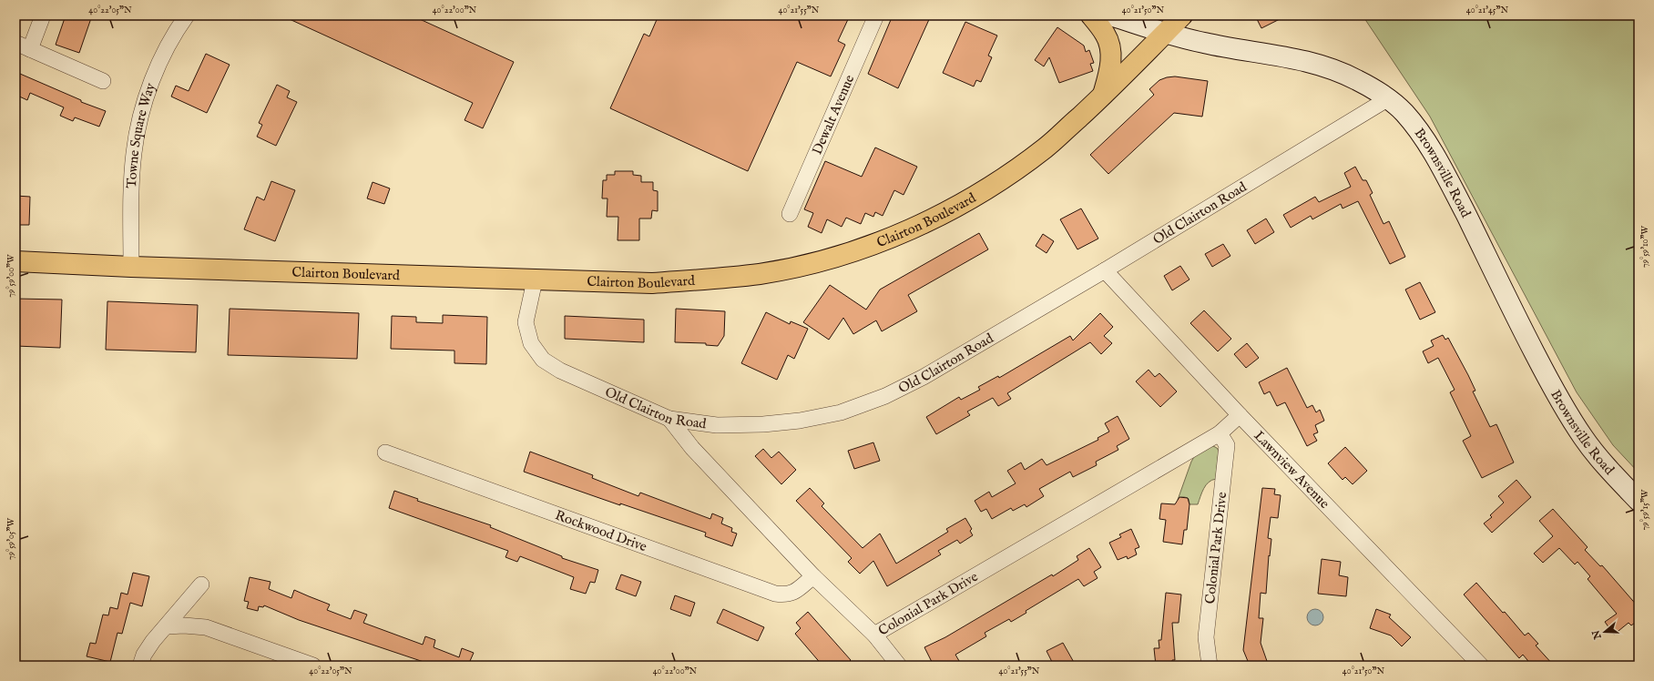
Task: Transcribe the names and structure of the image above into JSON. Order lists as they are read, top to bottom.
{
  "streets": {
    "highway": ["Clairton Boulevard"],
    "main road": ["Brownsville Road"],
    "street": [
      "Dewalt Avenue",
      "Towne Square Way",
      "Old Clairton Road",
      "Lawnview Avenue",
      "Rockwood Drive",
      "Colonial Park Drive"
    ]
  },
  "crossings": [
    ["Towne Square Way", "Clairton Boulevard"],
    ["Brownsville Road", "Old Clairton Road"],
    ["Brownsville Road", "Clairton Boulevard"],
    ["Old Clairton Road", "Clairton Boulevard"],
    ["Old Clairton Road", "Lawnview Avenue"],
    ["Old Clairton Road", "Colonial Park Drive"],
    ["Lawnview Avenue", "Colonial Park Drive"],
    ["Rockwood Drive", "Colonial Park Drive"]
  ],
  "north": "left",
  "coordinates": [
    "40°22'05\"N",
    "40°22'00\"N",
    "40°21'55\"N",
    "40°21'50\"N",
    "40°21'45\"N",
    "79°59'10\"W",
    "79°59'00\"W",
    "79°59'15\"W",
    "79°59'05\"W"
  ]
}
